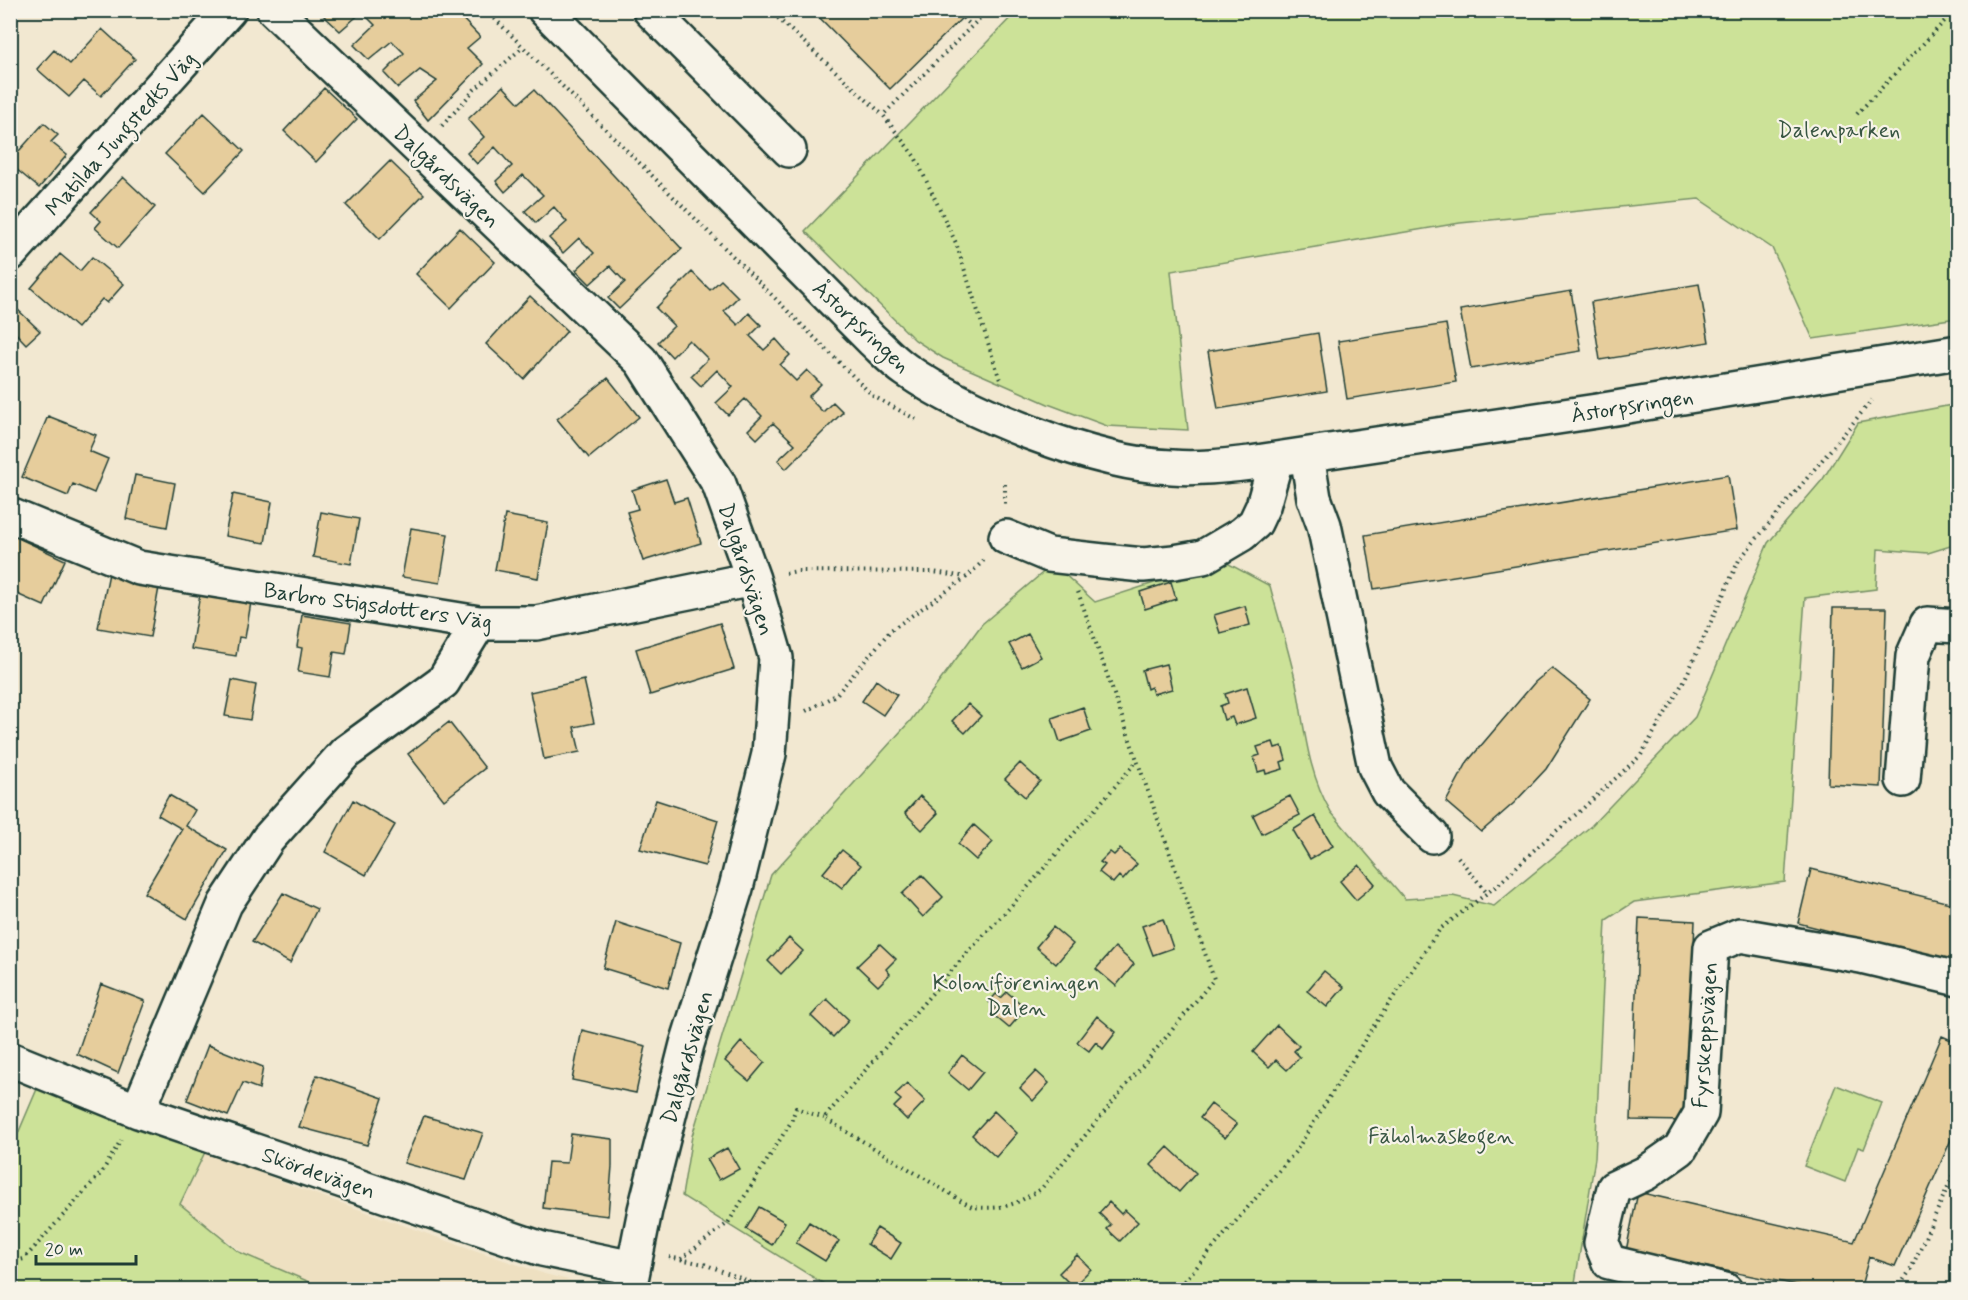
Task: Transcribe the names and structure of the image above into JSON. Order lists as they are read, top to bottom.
{
  "streets": {
    "street": [
      "Matilda Jungstedts Väg",
      "Dalgårdsvägen",
      "Åstorpsringen",
      "Barbro Stigsdotters Väg",
      "Fyrskeppsvägen",
      "Skördevägen"
    ]
  },
  "crossings": [
    ["Dalgårdsvägen", "Barbro Stigsdotters Väg"],
    ["Dalgårdsvägen", "Skördevägen"]
  ],
  "parks": ["Dalenparken", "Koloniföreningen Dalen", "Fäholmaskogen"],
  "scale_bar": "20 m"
}
